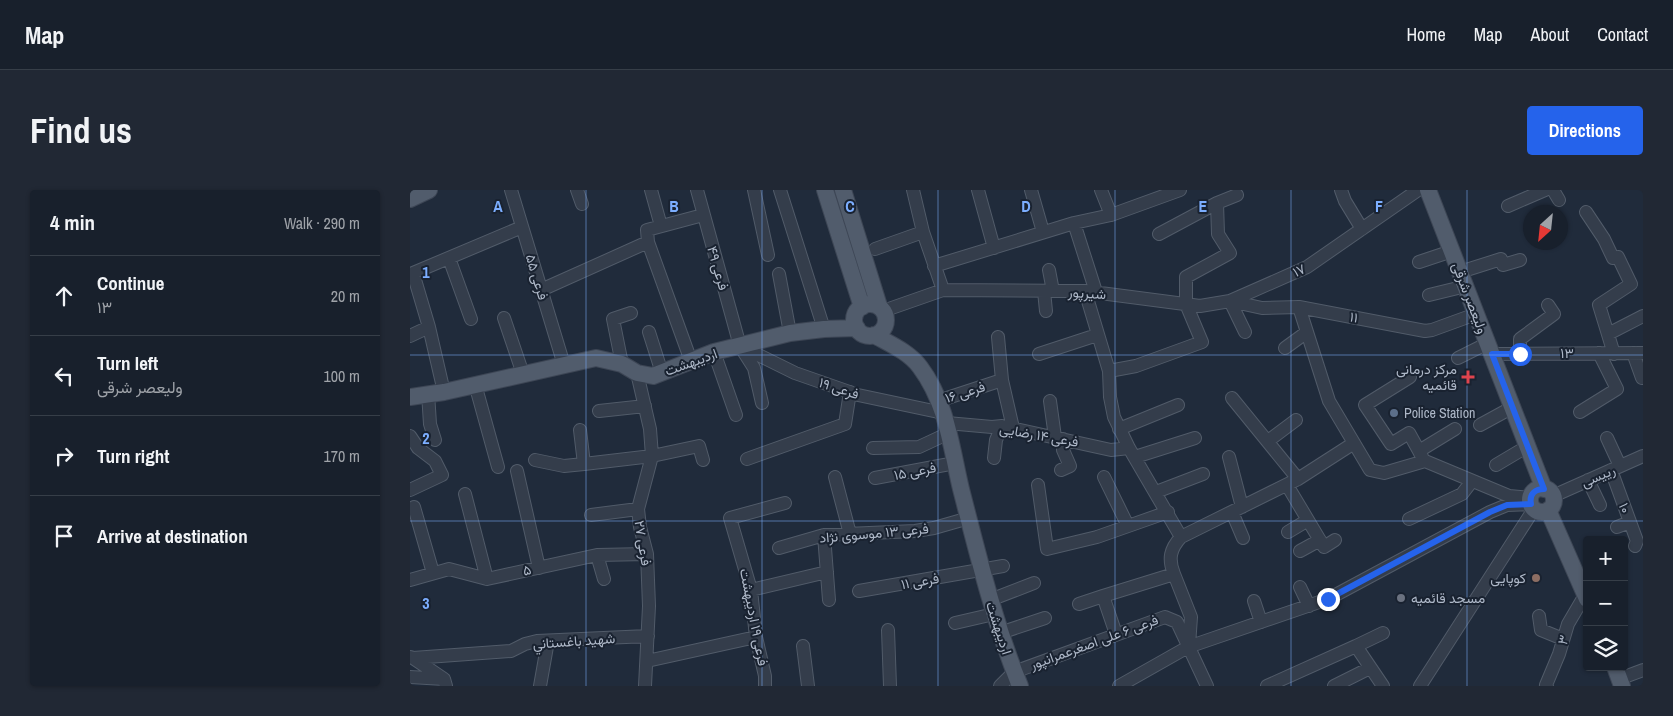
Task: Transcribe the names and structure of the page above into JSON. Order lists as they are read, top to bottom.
{
  "streets": {
    "main road": ["ولیعصر شرقی", "اردیبهشت"],
    "street": [
      "فرعی ۴۹",
      "۱۷",
      "فرعی ۵۵",
      "شیرپور",
      "۱۱",
      "۱۳",
      "فرعی ۱۹",
      "فرعی ۱۶",
      "فرعی ۱۴ رضایی",
      "فرعی ۱۵",
      "رییسی",
      "۱۰",
      "فرعی ۱‍۳ موسوی نژاد",
      "فرعی ۲۷",
      "۵",
      "فرعی ۱۱",
      "فرعی ۱۹ اردیبهشت",
      "۳",
      "شهيد باغستاني",
      "فرعی ۶ علی اصغرعمرانپور"
    ]
  },
  "crossings": [
    ["فرعی ۴۹", "اردیبهشت"],
    ["فرعی ۴۹", "فرعی ۱۹"],
    ["۱۷", "شیرپور"],
    ["۱۷", "۱۱"],
    ["فرعی ۵۵", "اردیبهشت"],
    ["شیرپور", "۱۱"],
    ["ولیعصر شرقی", "۱۱"],
    ["ولیعصر شرقی", "۱۳"],
    ["ولیعصر شرقی", "رییسی"],
    ["اردیبهشت", "فرعی ۱۹"],
    ["اردیبهشت", "فرعی ۱۶"],
    ["اردیبهشت", "فرعی ۱۴ رضایی"],
    ["اردیبهشت", "فرعی ۱۵"],
    ["اردیبهشت", "فرعی ۱‍۳ موسوی نژاد"],
    ["اردیبهشت", "فرعی ۲۷"],
    ["اردیبهشت", "فرعی ۱۱"],
    ["اردیبهشت", "فرعی ۶ علی اصغرعمرانپور"],
    ["فرعی ۱۹", "فرعی ۱۶"],
    ["فرعی ۱۹", "فرعی ۱۴ رضایی"],
    ["فرعی ۱۶", "فرعی ۱۴ رضایی"],
    ["رییسی", "۱۰"],
    ["فرعی ۲۷", "۵"],
    ["فرعی ۲۷", "شهيد باغستاني"]
  ],
  "places": {
    "health": ["مرکز درمانی قائمیه"],
    "other": ["Police Station", "کوپایی", "مسجد قائمیه"]
  },
  "north": "bottom left",
  "page": {
    "header": "Map",
    "nav": [
      "Home",
      "Map",
      "About",
      "Contact"
    ],
    "buttons": "Directions",
    "title": "Find us",
    "heading": ["4 min", "Walk · 290 m"],
    "list": [
      ["Continue", "۱۳", "20 m"],
      ["Turn left", "ولیعصر شرقی", "100 m"],
      ["Turn right", "170 m"],
      "Arrive at destination"
    ],
    "map_buttons": ["+", "−"]
  },
  "grid": {
    "columns": [
      "A",
      "B",
      "C",
      "D",
      "E",
      "F"
    ],
    "rows": ["1", "2", "3"]
  }
}
